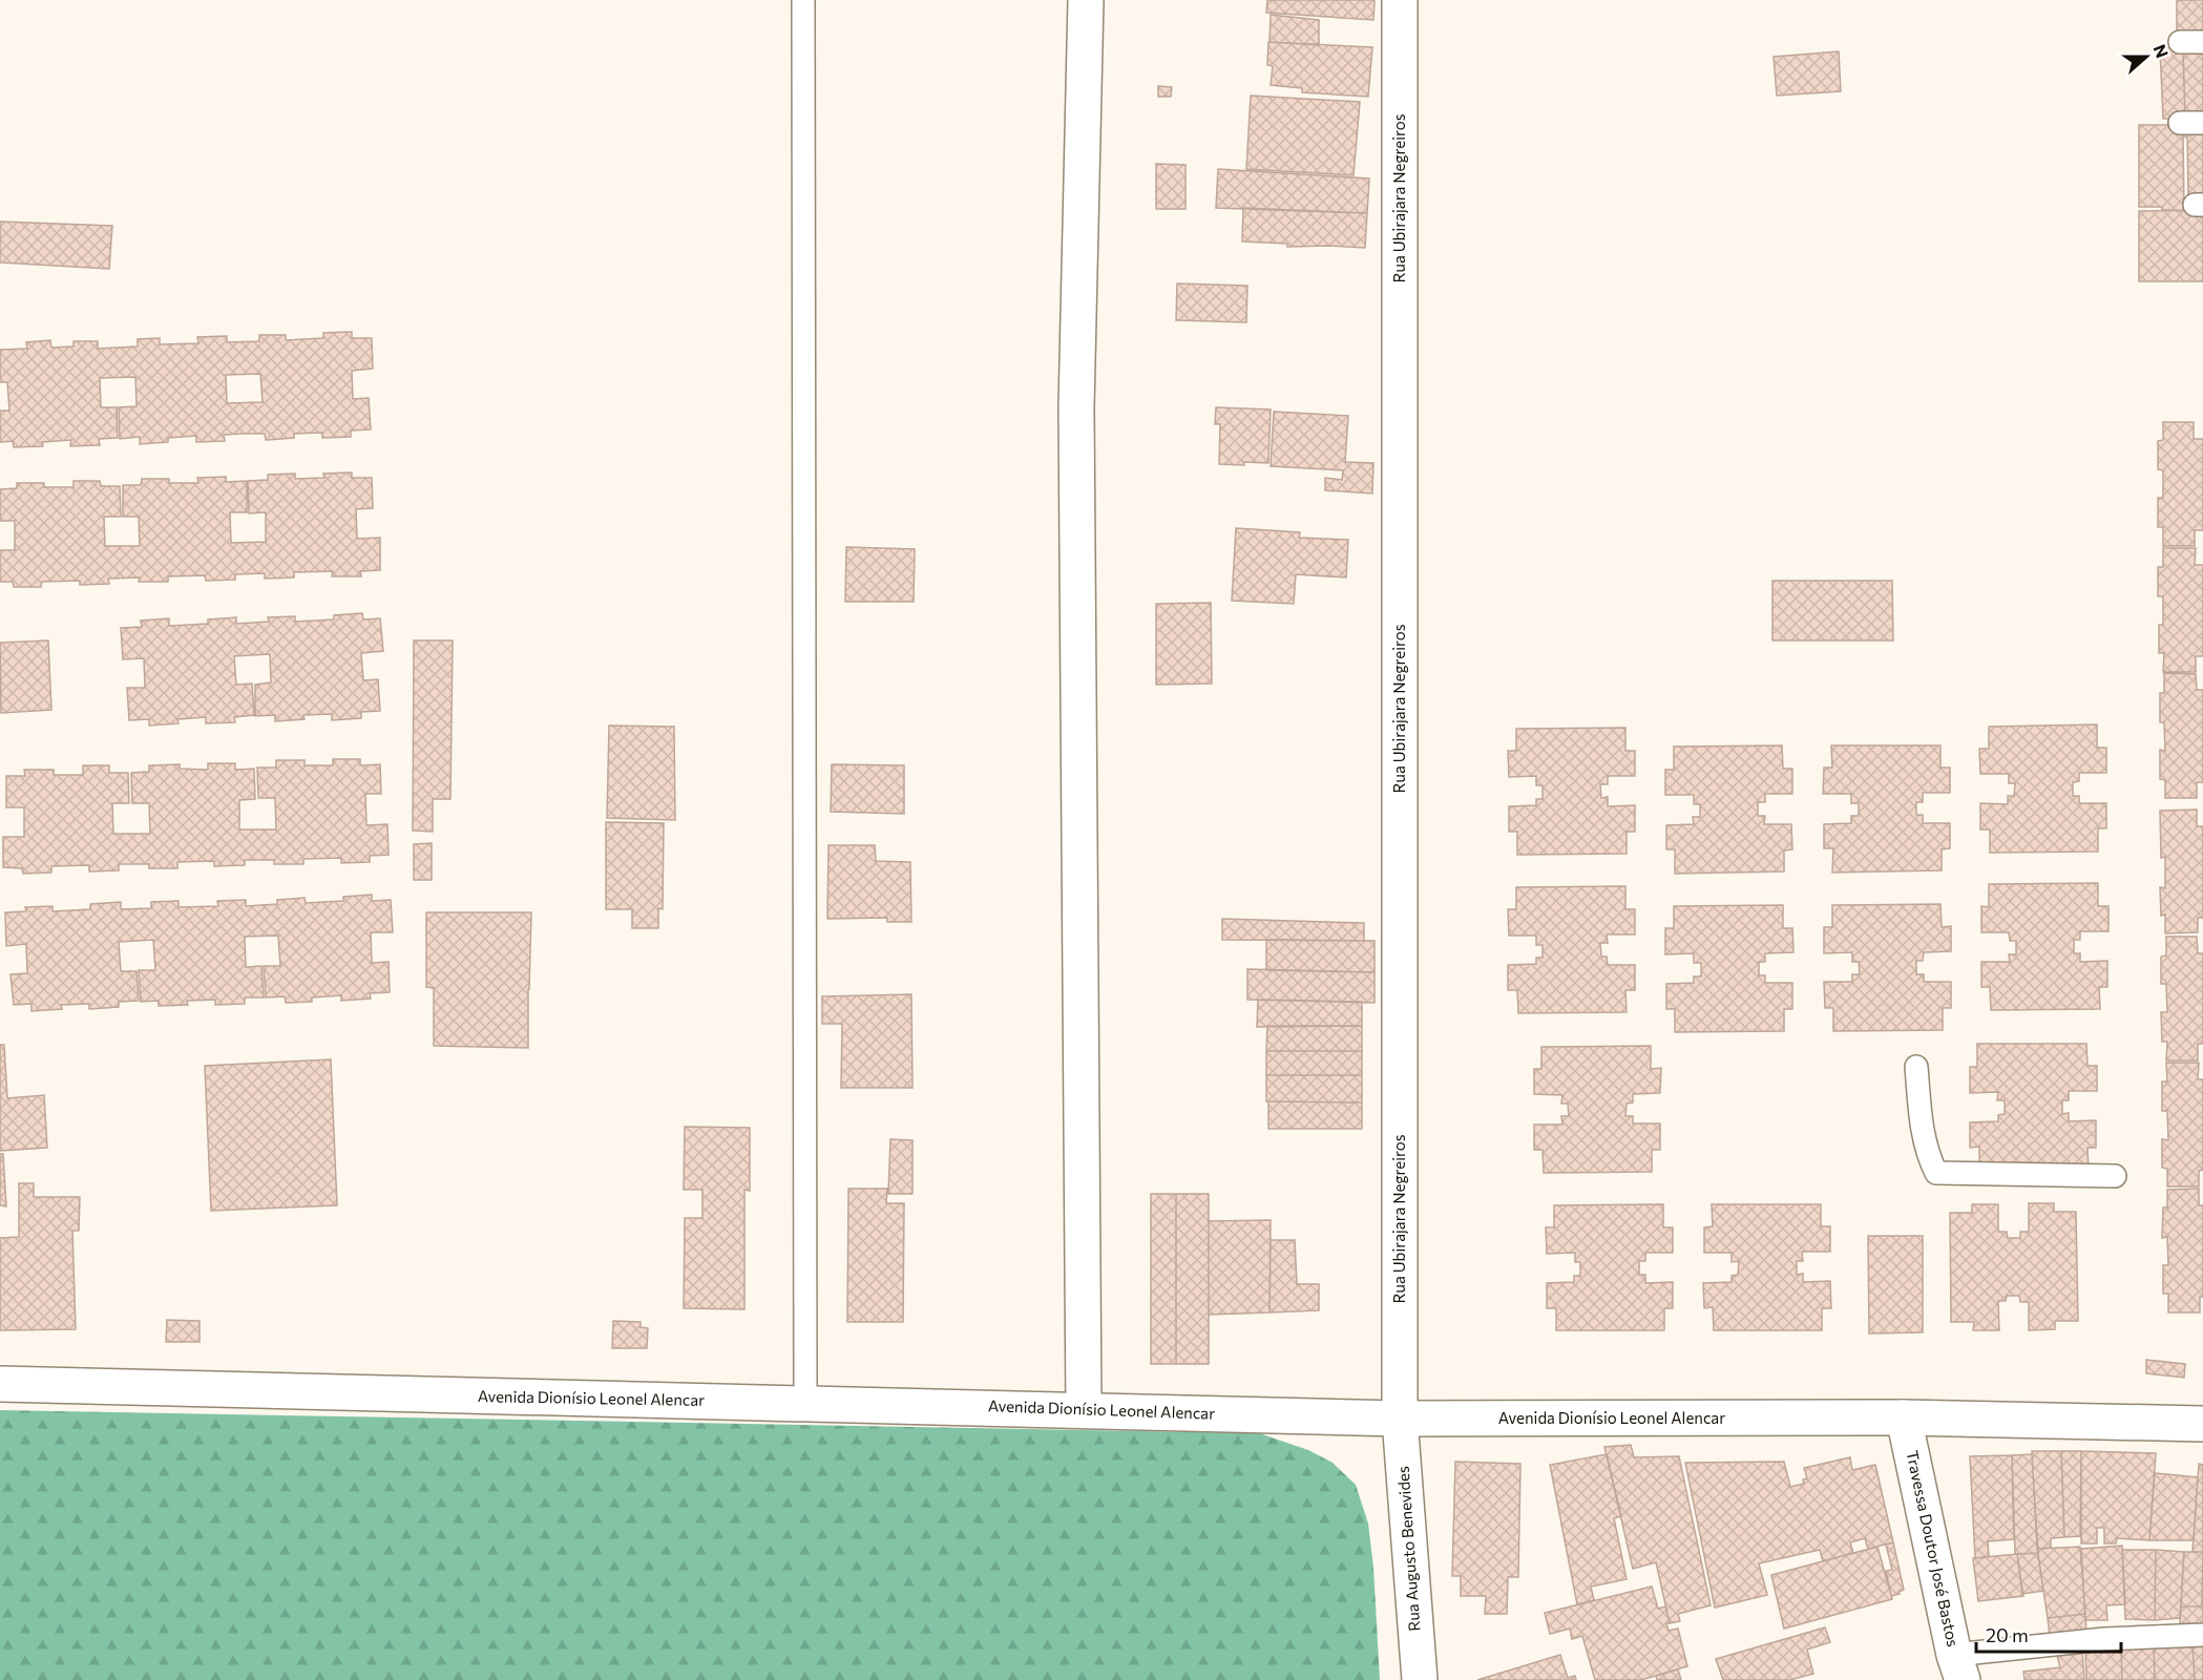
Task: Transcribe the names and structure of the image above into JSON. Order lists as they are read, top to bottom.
{
  "streets": {
    "street": [
      "Rua Ubirajara Negreiros",
      "Avenida Dionísio Leonel Alencar",
      "Rua Augusto Benevides",
      "Travessa Doutor José Bastos"
    ]
  },
  "crossings": [
    ["Rua Ubirajara Negreiros", "Avenida Dionísio Leonel Alencar"],
    ["Rua Ubirajara Negreiros", "Rua Augusto Benevides"],
    ["Avenida Dionísio Leonel Alencar", "Rua Augusto Benevides"],
    ["Avenida Dionísio Leonel Alencar", "Travessa Doutor José Bastos"]
  ],
  "scale_bar": "20 m",
  "north": "right"
}
